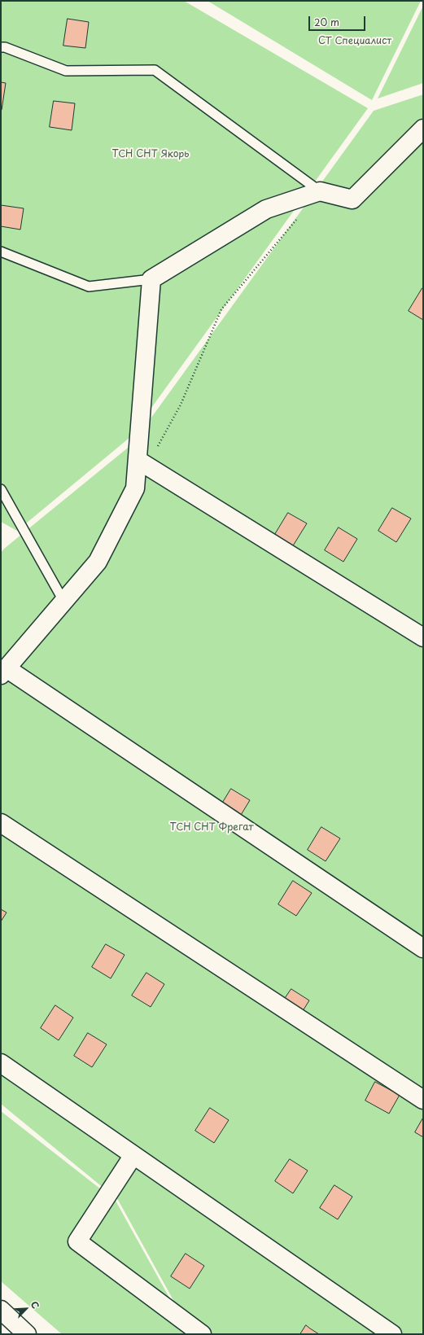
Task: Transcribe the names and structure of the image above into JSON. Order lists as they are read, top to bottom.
{
  "parks": ["СТ Специалист", "ТСН СНТ Якорь", "ТСН СНТ Фрегат"],
  "scale_bar": "20 m",
  "north": "top right"
}
